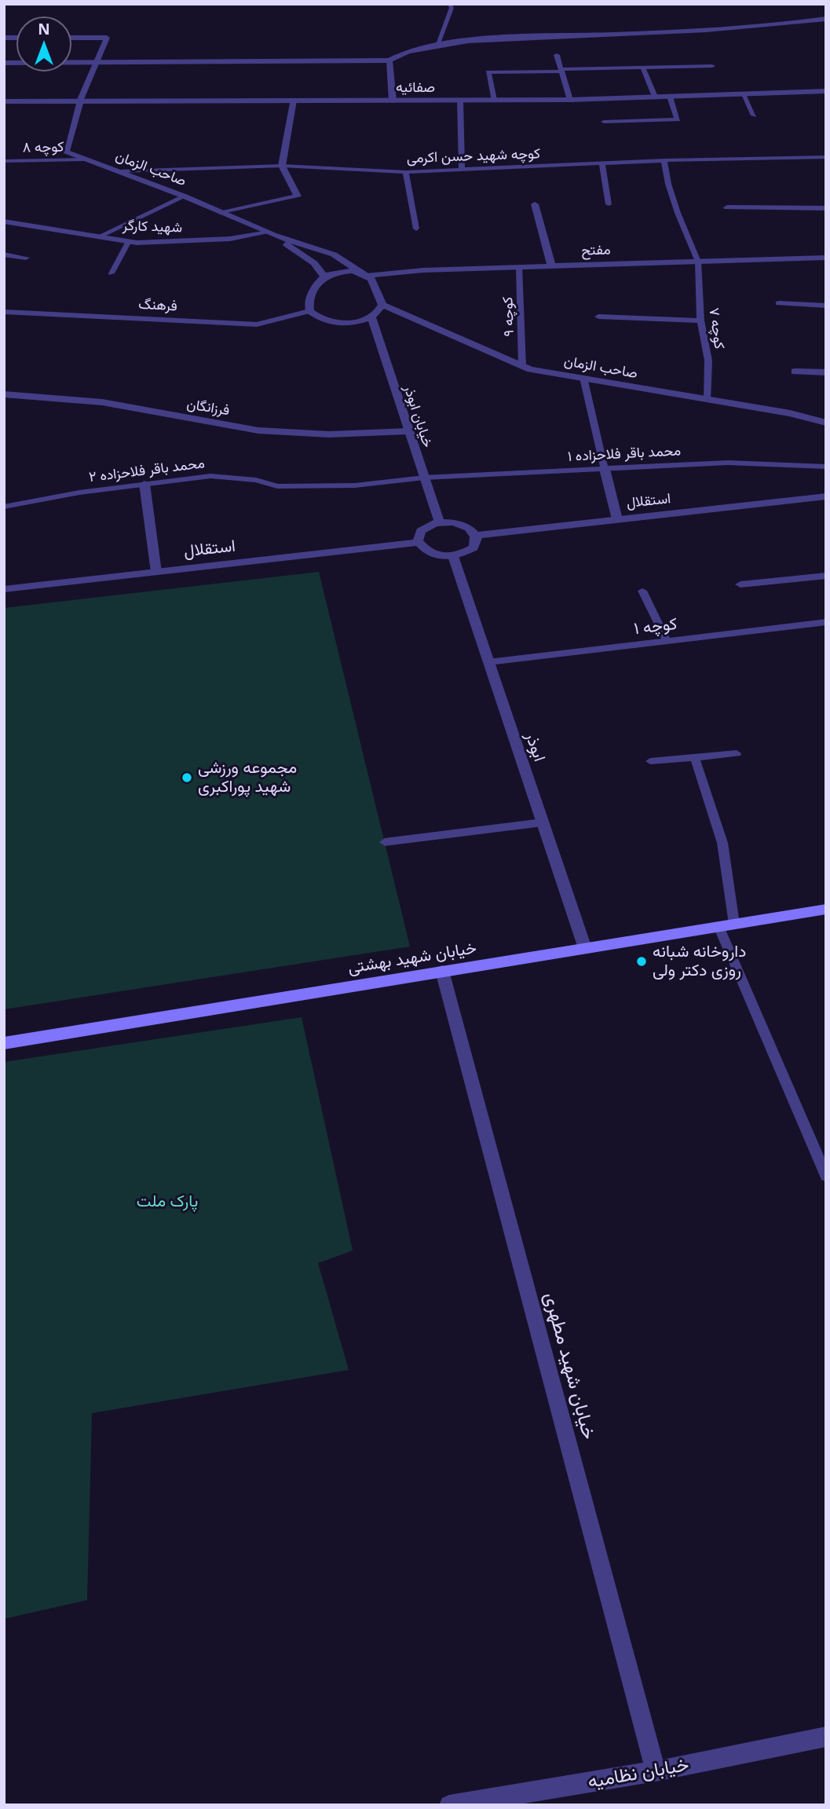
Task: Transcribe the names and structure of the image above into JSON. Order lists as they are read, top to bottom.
{
  "streets": {
    "main road": ["خیابان شهید بهشتی"],
    "street": [
      "صفائیه",
      "صاحب الزمان",
      "شهید کارگر",
      "مفتح",
      "فرهنگ",
      "فرزانگان",
      "خیابان ابوذر",
      "استقلال",
      "ابوذر",
      "خیابان شهید مطهری",
      "خیابان نظامیه"
    ],
    "lane": [
      "کوچه ۸",
      "کوچه شهید حسن اکرمی",
      "کوچه ۹",
      "کوچه ۷",
      "محمد باقر فلاحزاده ۱",
      "محمد باقر فلاحزاده ۲",
      "کوچه ۱"
    ]
  },
  "crossings": [
    ["صفائیه", "صاحب الزمان"],
    ["کوچه ۸", "صاحب الزمان"],
    ["کوچه شهید حسن اکرمی", "صاحب الزمان"],
    ["صاحب الزمان", "شهید کارگر"],
    ["صاحب الزمان", "مفتح"],
    ["صاحب الزمان", "فرهنگ"],
    ["صاحب الزمان", "کوچه ۹"],
    ["صاحب الزمان", "کوچه ۷"],
    ["صاحب الزمان", "خیابان ابوذر"],
    ["مفتح", "فرهنگ"],
    ["مفتح", "کوچه ۹"],
    ["مفتح", "کوچه ۷"],
    ["مفتح", "خیابان ابوذر"],
    ["فرهنگ", "خیابان ابوذر"],
    ["فرزانگان", "خیابان ابوذر"],
    ["خیابان ابوذر", "محمد باقر فلاحزاده ۱"],
    ["خیابان ابوذر", "محمد باقر فلاحزاده ۲"],
    ["خیابان ابوذر", "استقلال"],
    ["خیابان ابوذر", "ابوذر"],
    ["محمد باقر فلاحزاده ۱", "محمد باقر فلاحزاده ۲"],
    ["استقلال", "ابوذر"],
    ["کوچه ۱", "ابوذر"],
    ["ابوذر", "خیابان شهید بهشتی"],
    ["خیابان شهید بهشتی", "خیابان شهید مطهری"],
    ["خیابان شهید مطهری", "خیابان نظامیه"]
  ],
  "parks": ["پارک ملت"],
  "places": ["مجموعه ورزشی شهید پوراکبری", "داروخانه شبانه روزی دکتر ولی"],
  "north": "top"
}
